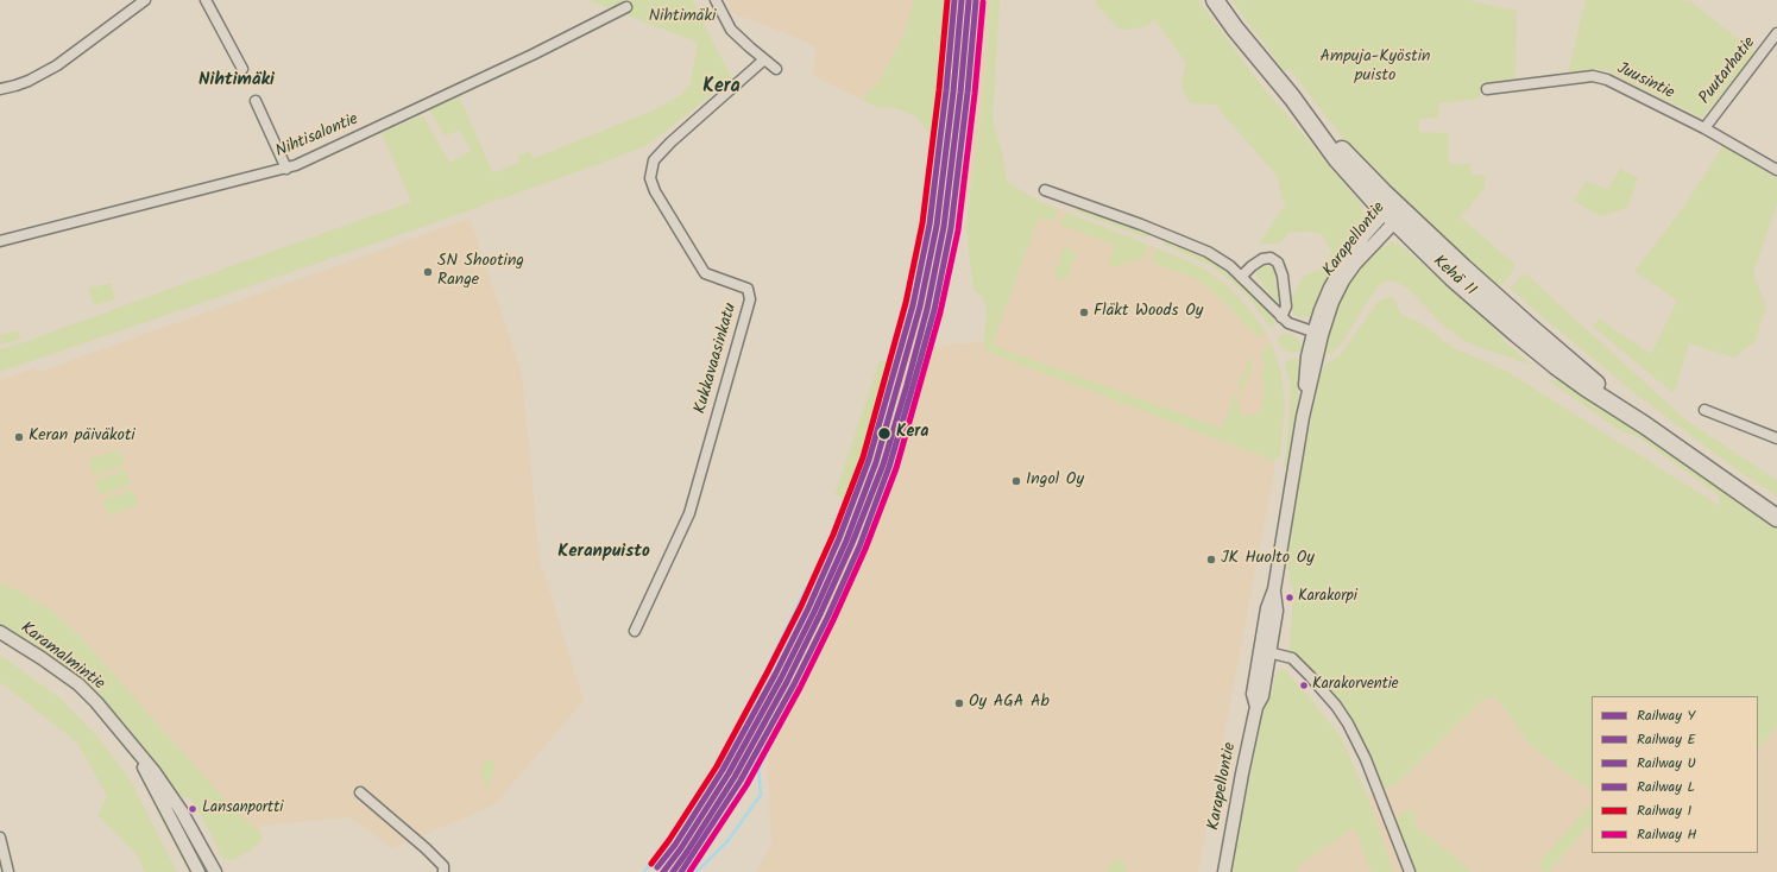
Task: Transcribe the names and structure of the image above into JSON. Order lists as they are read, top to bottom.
{
  "streets": {
    "highway": ["Kehä II"],
    "street": [
      "Puutarhatie",
      "Juusintie",
      "Nihtisalontie",
      "Karapellontie",
      "Kukkavaasinkatu",
      "Karamalmintie"
    ]
  },
  "crossings": [
    ["Puutarhatie", "Juusintie"],
    ["Karapellontie", "Kehä II"]
  ],
  "districts": ["Nihtimäki", "Kera", "Keranpuisto"],
  "parks": ["Nihtimäki", "Ampuja-Kyöstin puisto"],
  "places": [
    "SN Shooting Range",
    "Fläkt Woods Oy",
    "Kera",
    "Keran päiväkoti",
    "Ingol Oy",
    "JK Huolto Oy",
    "Karakorpi",
    "Karakorventie",
    "Oy AGA Ab",
    "Lansanportti"
  ],
  "lines": [
    "rail line Y",
    "rail line U",
    "rail line 1",
    "rail line E",
    "rail line L",
    "rail line H"
  ],
  "legend": [
    "Railway Y",
    "Railway E",
    "Railway U",
    "Railway L",
    "Railway 1",
    "Railway H"
  ]
}
